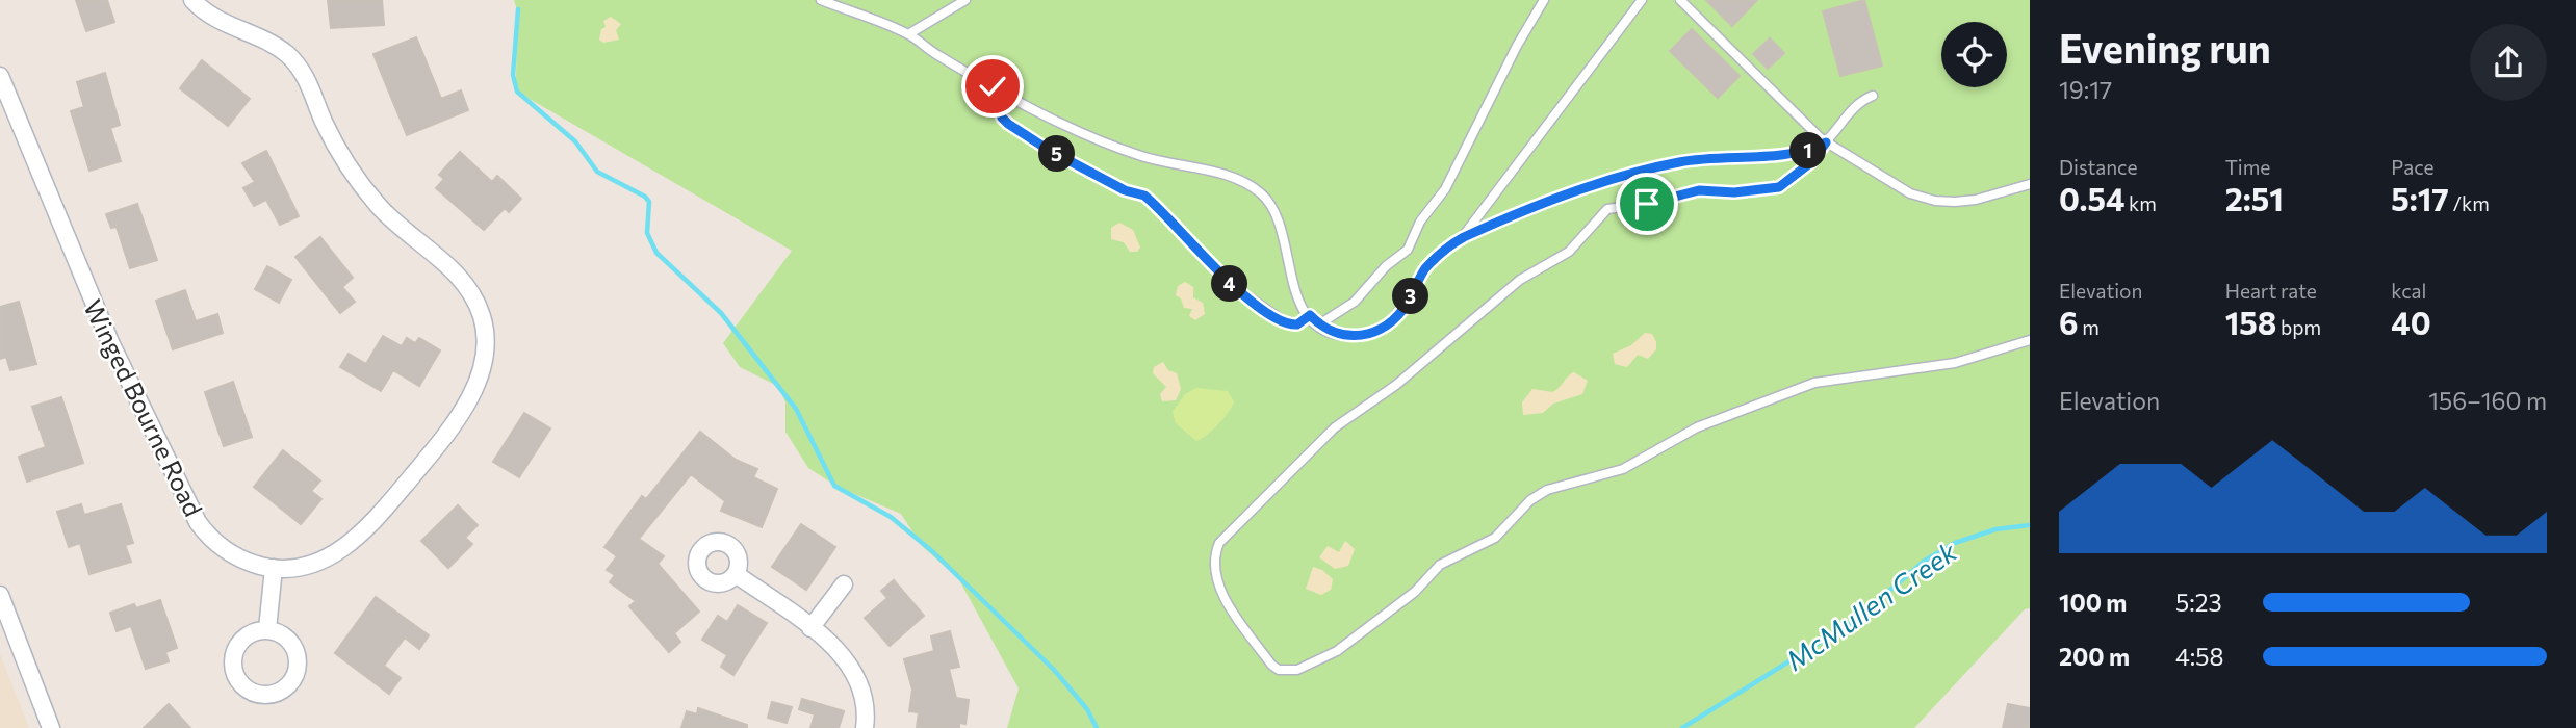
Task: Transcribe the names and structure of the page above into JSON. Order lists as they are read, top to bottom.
{
  "streets": {
    "street": ["Winged Bourne Road"]
  },
  "water": ["McMullen Creek"],
  "page": {
    "heading": ["Evening run", "19:17"],
    "stats": [
      ["Distance", "0.54 km"],
      ["Time", "2:51"],
      ["Pace", "5:17 /km"],
      ["Elevation", "6 m"],
      ["Heart rate", "158 bpm"],
      ["kcal", "40"]
    ],
    "pins": [
      "1",
      "5",
      "4",
      "3"
    ],
    "chart": ["Elevation", "156–160 m"],
    "list": [
      {
        "name": "100 m",
        "note": "5:23"
      },
      {
        "name": "200 m",
        "note": "4:58"
      }
    ]
  }
}
